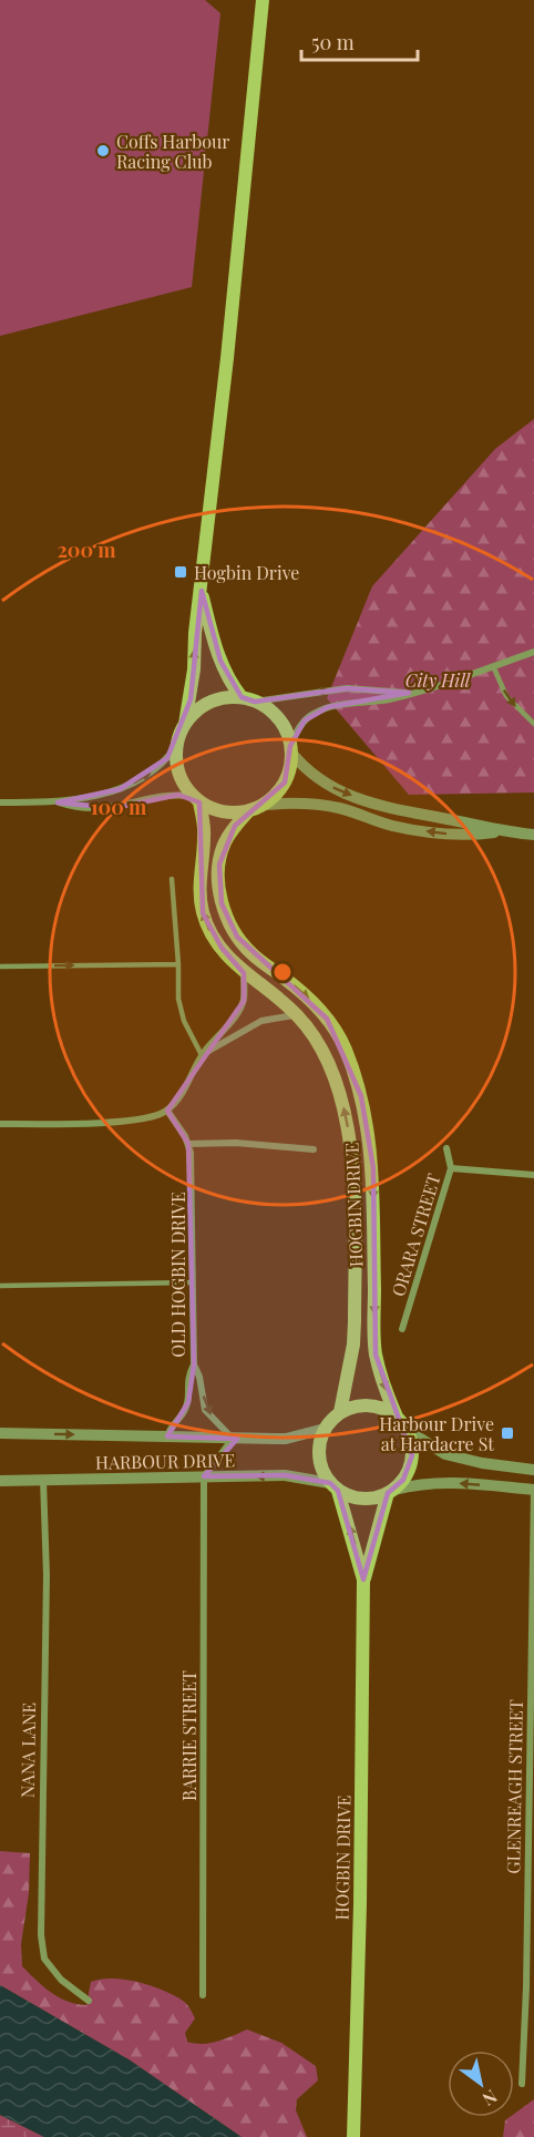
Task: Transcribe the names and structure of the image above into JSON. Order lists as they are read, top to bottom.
{
  "streets": {
    "main road": ["HOGBIN DRIVE"],
    "street": [
      "ORARA STREET",
      "OLD HOGBIN DRIVE",
      "HARBOUR DRIVE",
      "BARRIE STREET",
      "NANA LANE",
      "GLENREAGH STREET"
    ]
  },
  "crossings": [
    ["HOGBIN DRIVE", "HARBOUR DRIVE"],
    ["OLD HOGBIN DRIVE", "HARBOUR DRIVE"],
    ["HARBOUR DRIVE", "BARRIE STREET"],
    ["HARBOUR DRIVE", "NANA LANE"]
  ],
  "parks": ["City Hill"],
  "places": {
    "other": ["Coffs Harbour Racing Club"],
    "transit": ["Hogbin Drive", "Harbour Drive at Hardacre St"]
  },
  "scale_bar": "50 m",
  "north": "bottom right",
  "rings": ["200 m", "100 m"]
}
